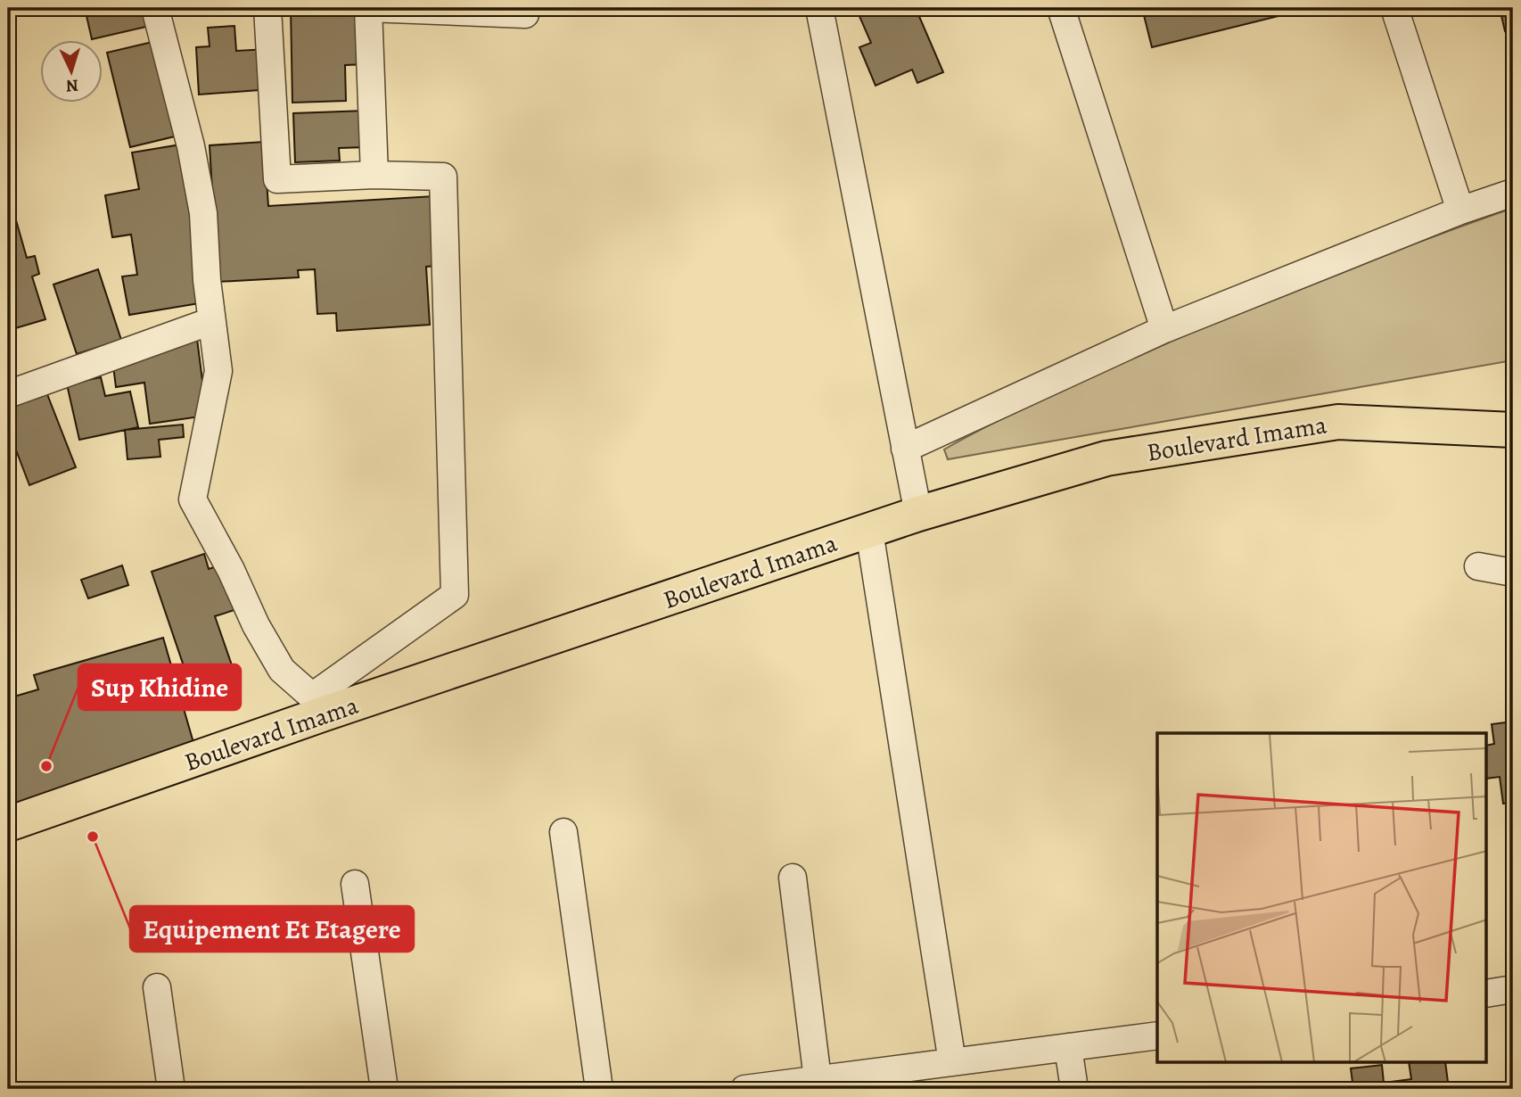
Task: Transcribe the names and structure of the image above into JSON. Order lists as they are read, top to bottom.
{
  "streets": {
    "main road": ["Boulevard Imama"]
  },
  "places": ["Sup Khidine", "Equipement Et Etagere"],
  "north": "bottom"
}
